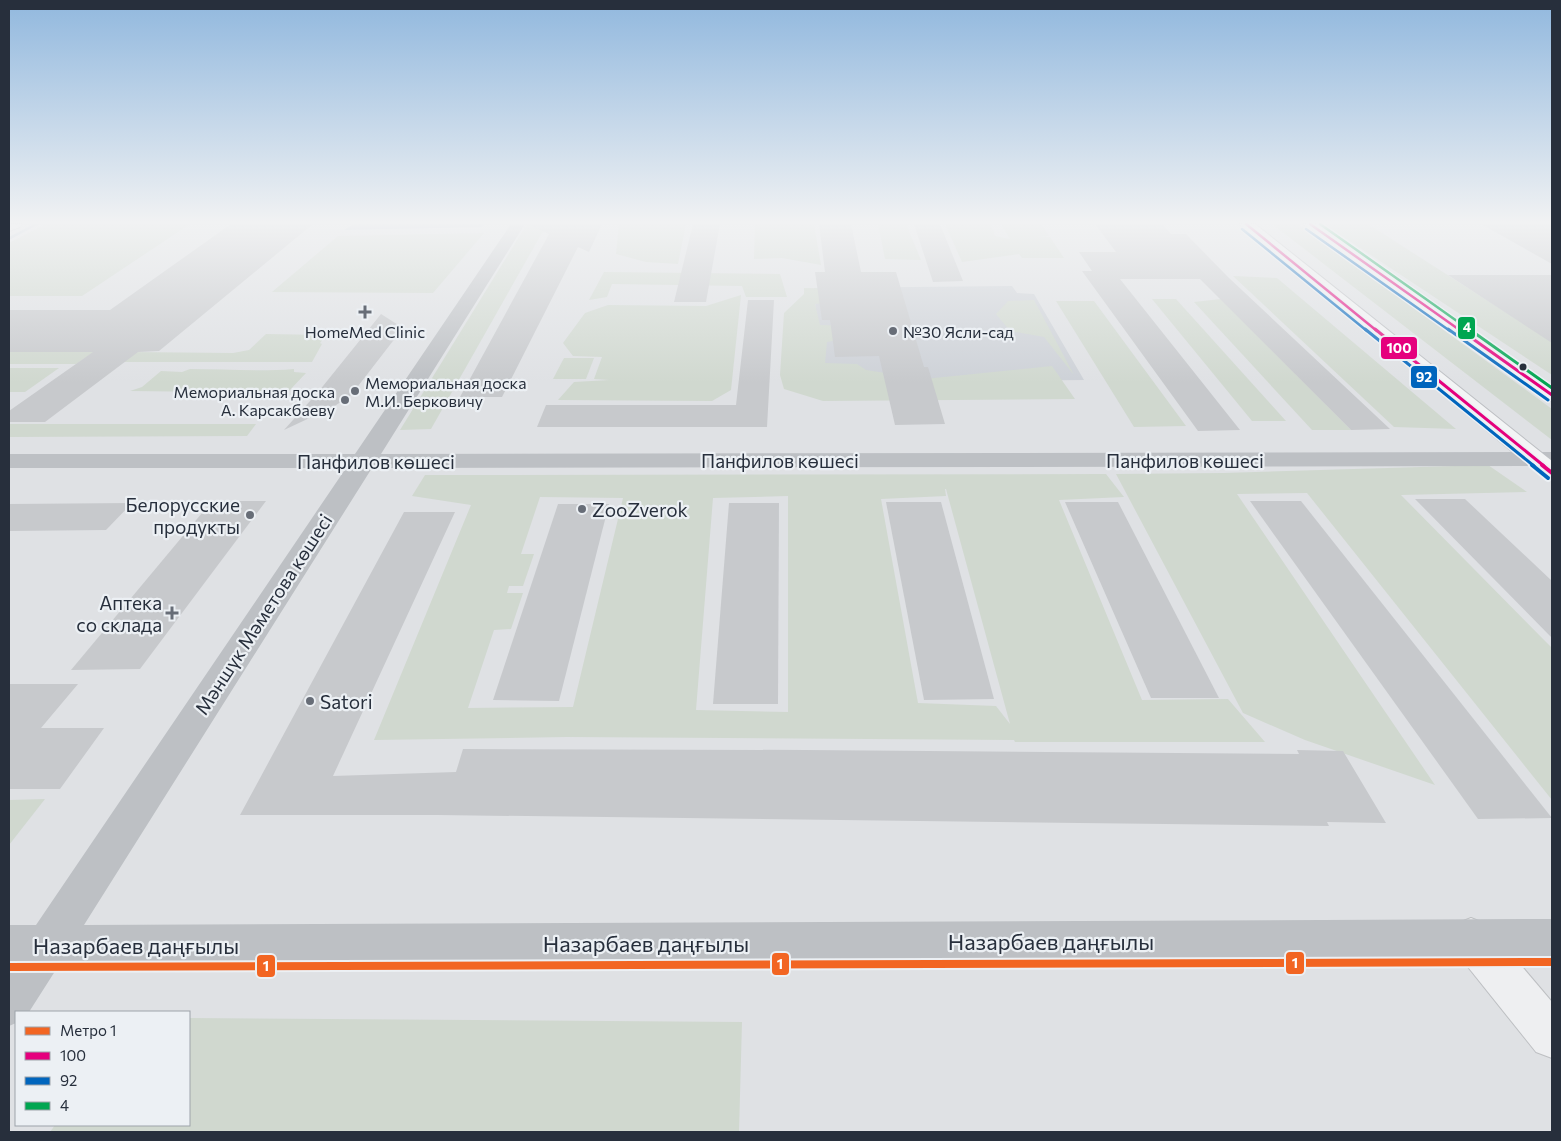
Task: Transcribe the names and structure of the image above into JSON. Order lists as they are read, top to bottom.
{
  "streets": {
    "street": ["Панфилов көшесі", "Мәншүк Мәметова көшесі", "Назарбаев даңғылы"]
  },
  "crossings": [
    ["Панфилов көшесі", "Мәншүк Мәметова көшесі"],
    ["Мәншүк Мәметова көшесі", "Назарбаев даңғылы"]
  ],
  "places": {
    "health": ["HomeMed Clinic", "Аптека со склада"],
    "other": [
      "№30 Ясли-сад",
      "Мемориальная доска М.И. Берковичу",
      "Мемориальная доска А. Карсакбаеву",
      "ZooZverok",
      "Белорусские продукты",
      "Satori"
    ]
  },
  "lines": [
    "transit line 100",
    "transit line 92",
    "transit line 4",
    "metro line 1"
  ],
  "legend": [
    "Метро 1",
    "100",
    "92",
    "4"
  ]
}
